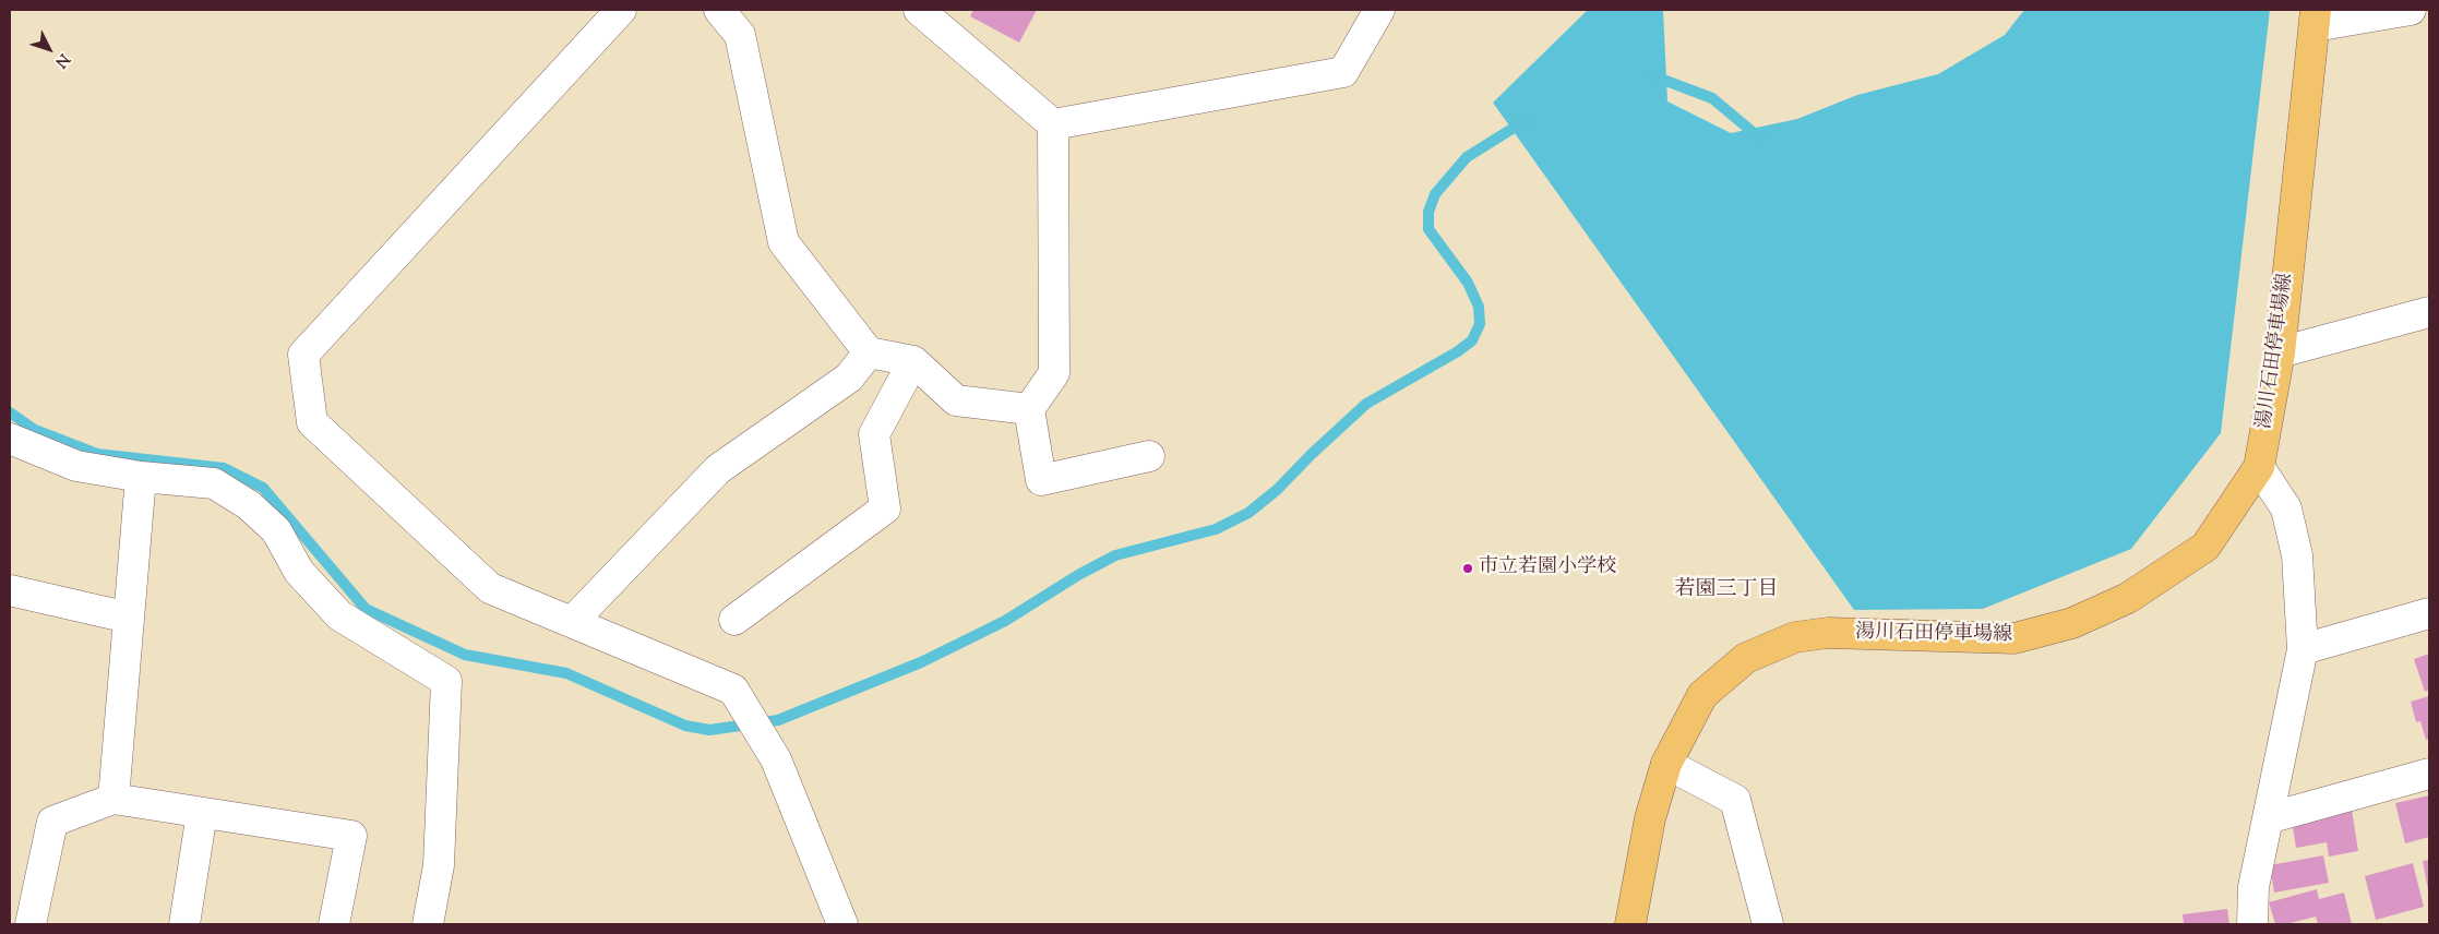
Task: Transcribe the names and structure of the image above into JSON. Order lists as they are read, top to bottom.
{
  "streets": {
    "main road": ["湯川石田停車場線"]
  },
  "districts": ["若園三丁目"],
  "places": ["市立若園小学校"],
  "north": "bottom right"
}
